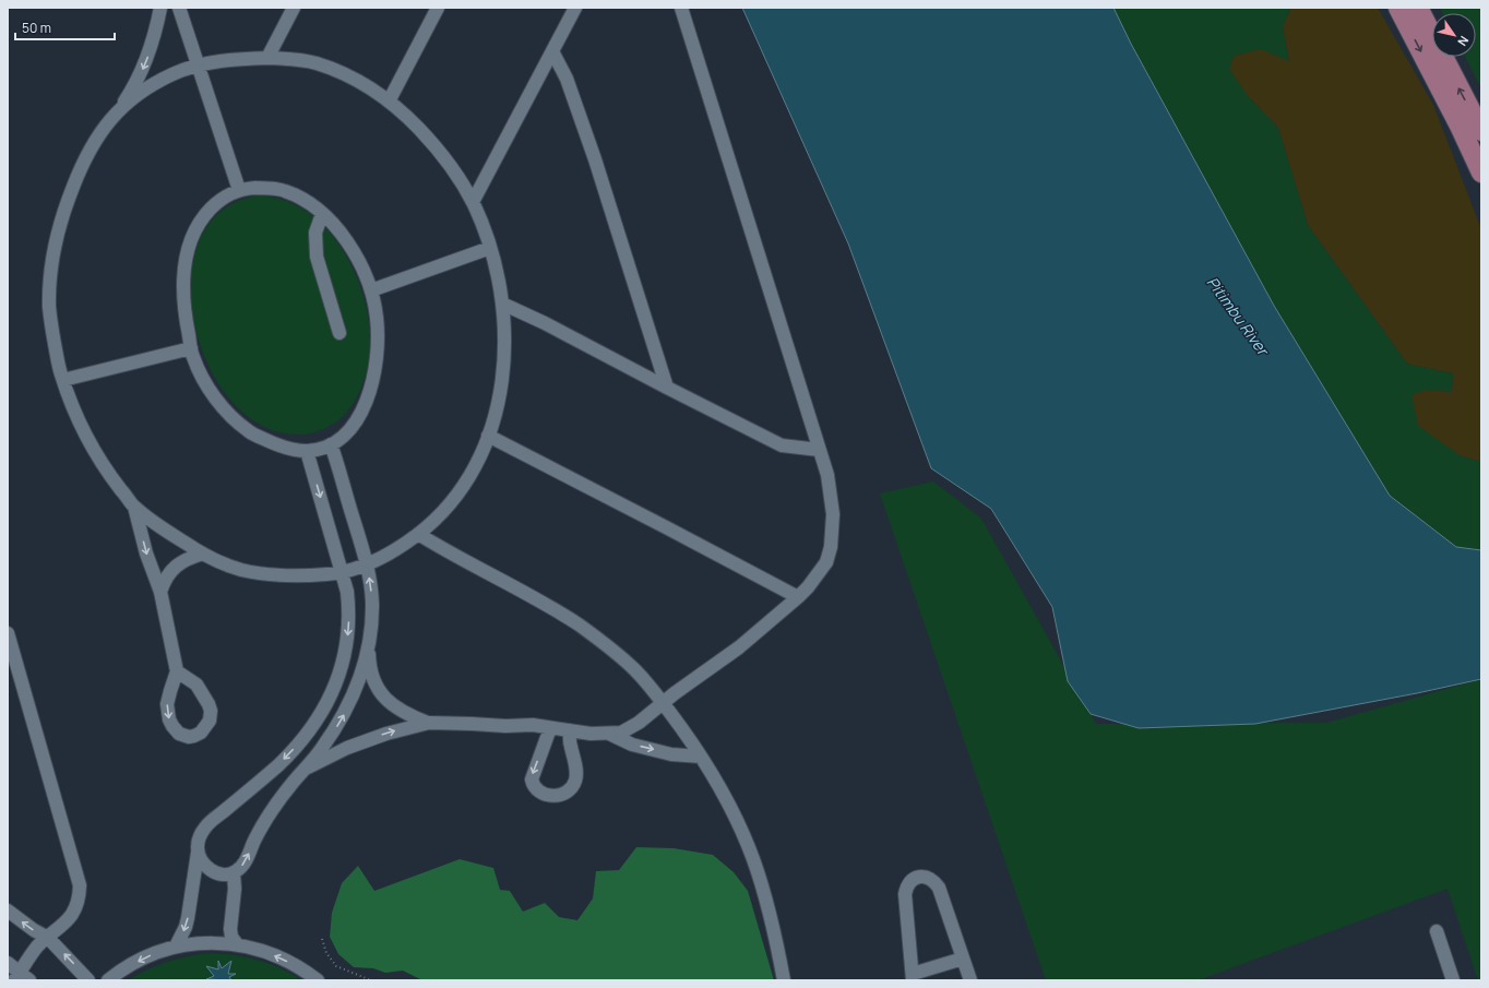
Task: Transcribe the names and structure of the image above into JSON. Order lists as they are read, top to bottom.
{
  "water": ["Pitimbu River"],
  "scale_bar": "50 m",
  "north": "bottom right"
}
